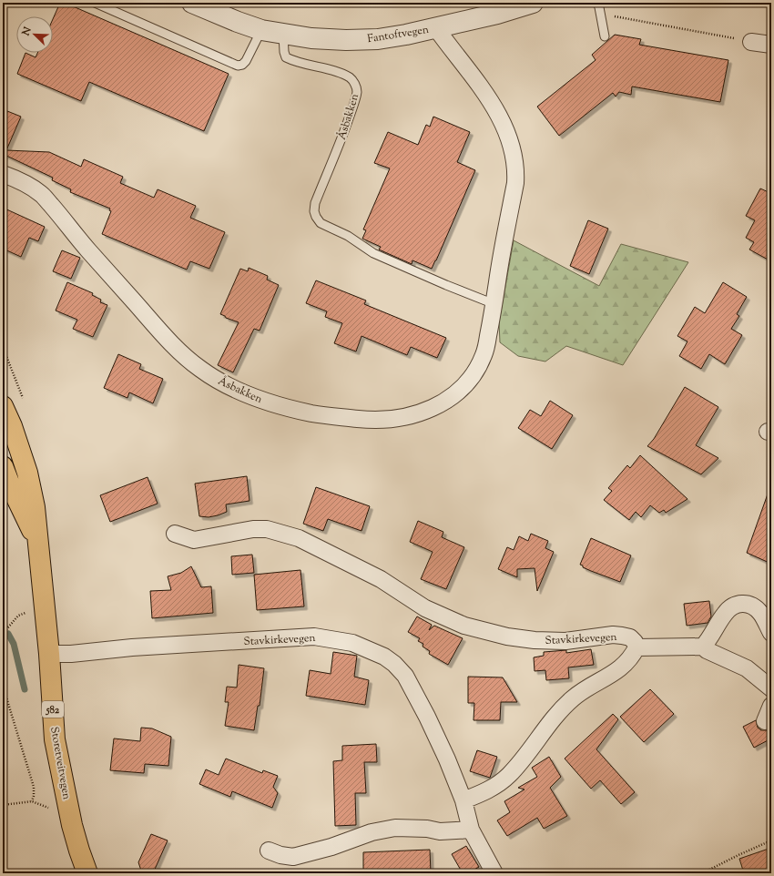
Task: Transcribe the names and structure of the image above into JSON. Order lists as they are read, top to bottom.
{
  "streets": {
    "main road": ["582", "Storetveitvegen"],
    "street": ["Fantoftvegen", "Åsbakken", "Stavkirkevegen"]
  },
  "crossings": [
    ["Fantoftvegen", "Åsbakken"],
    ["Stavkirkevegen", "Storetveitvegen"]
  ],
  "north": "top left"
}
